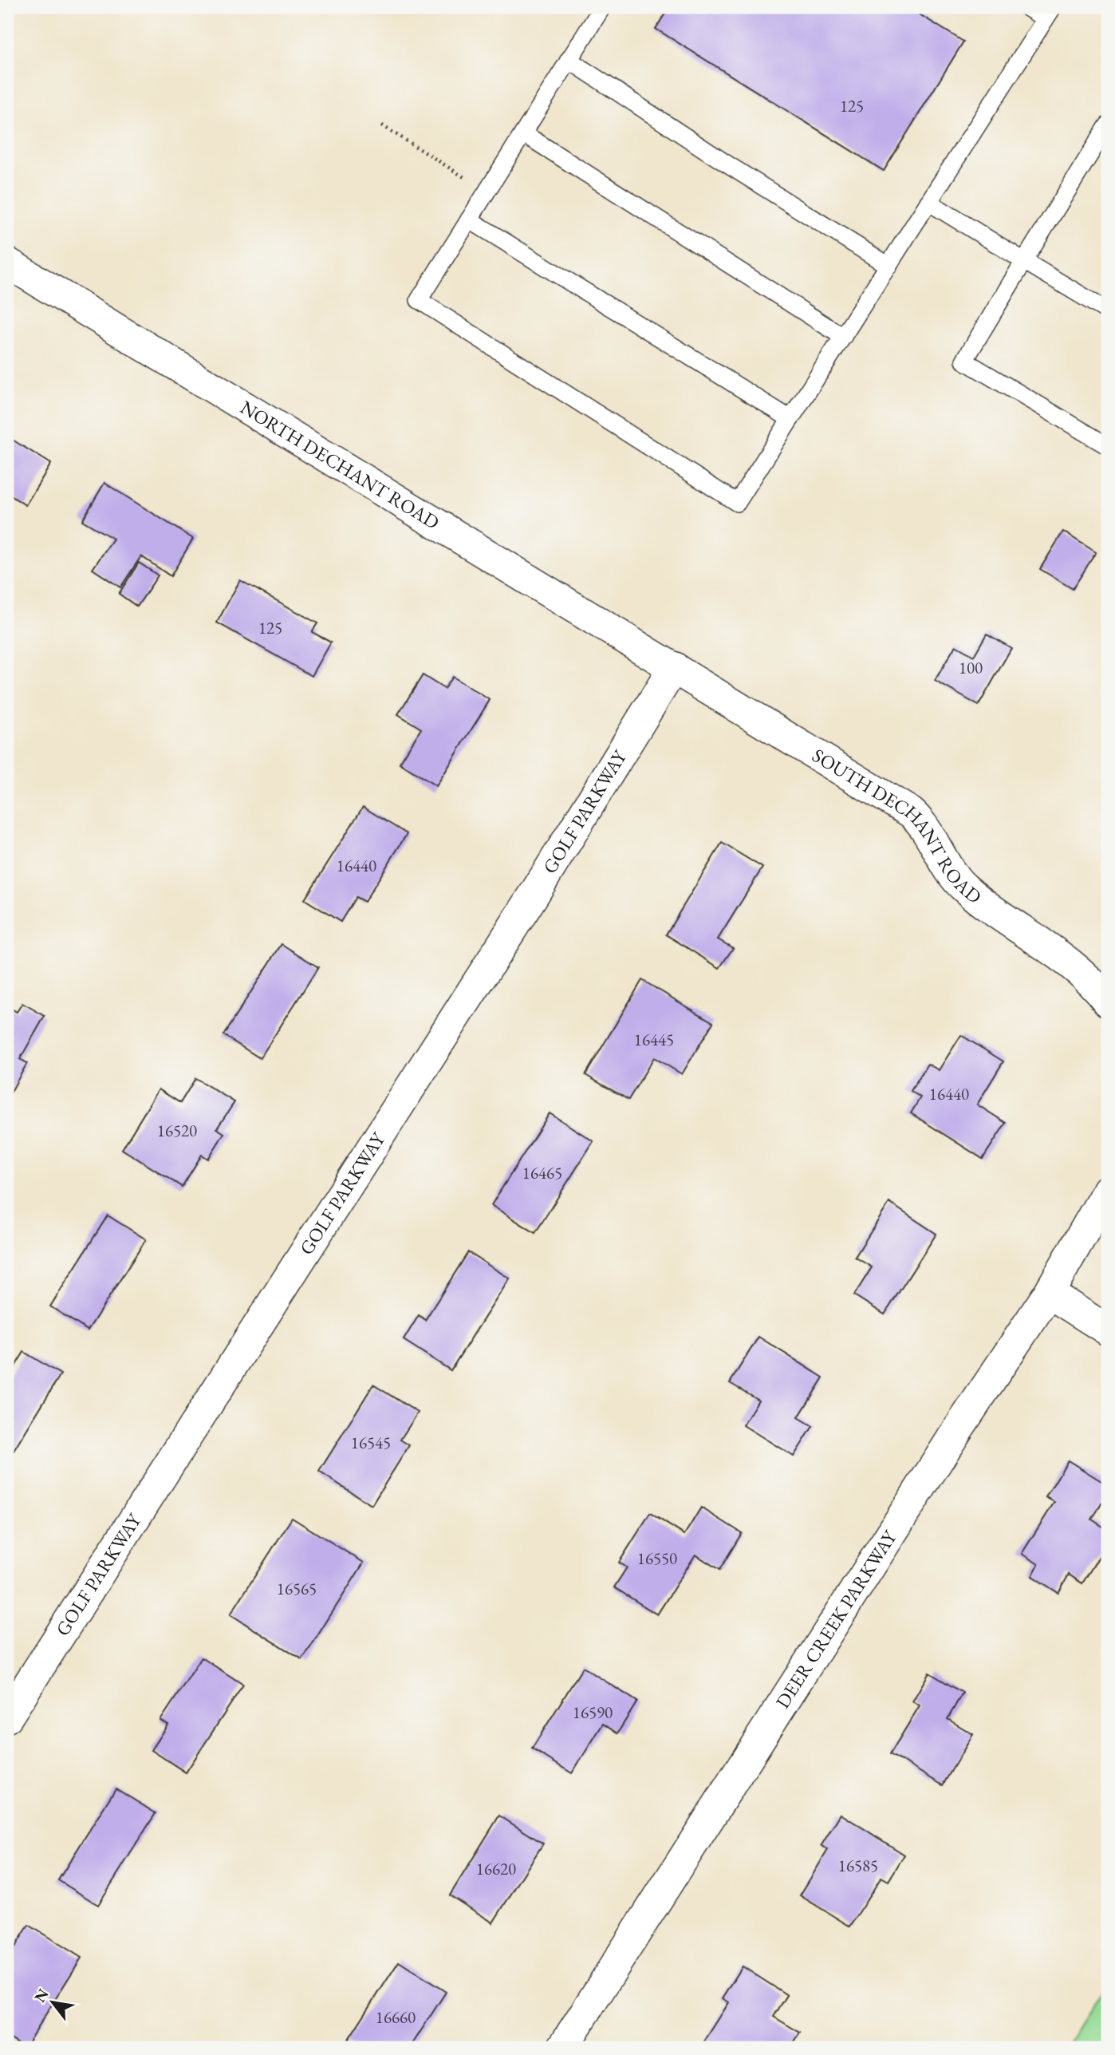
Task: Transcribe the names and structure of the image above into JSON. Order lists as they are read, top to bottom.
{
  "streets": {
    "street": [
      "NORTH DECHANT ROAD",
      "GOLF PARKWAY",
      "SOUTH DECHANT ROAD",
      "DEER CREEK PARKWAY"
    ]
  },
  "crossings": [
    ["NORTH DECHANT ROAD", "GOLF PARKWAY"],
    ["NORTH DECHANT ROAD", "SOUTH DECHANT ROAD"],
    ["GOLF PARKWAY", "SOUTH DECHANT ROAD"]
  ],
  "house_numbers": [
    "125",
    "125",
    "100",
    "16440",
    "16445",
    "16440",
    "16520",
    "16465",
    "16545",
    "16550",
    "16565",
    "16590",
    "16585",
    "16620",
    "16660"
  ],
  "north": "top left"
}
